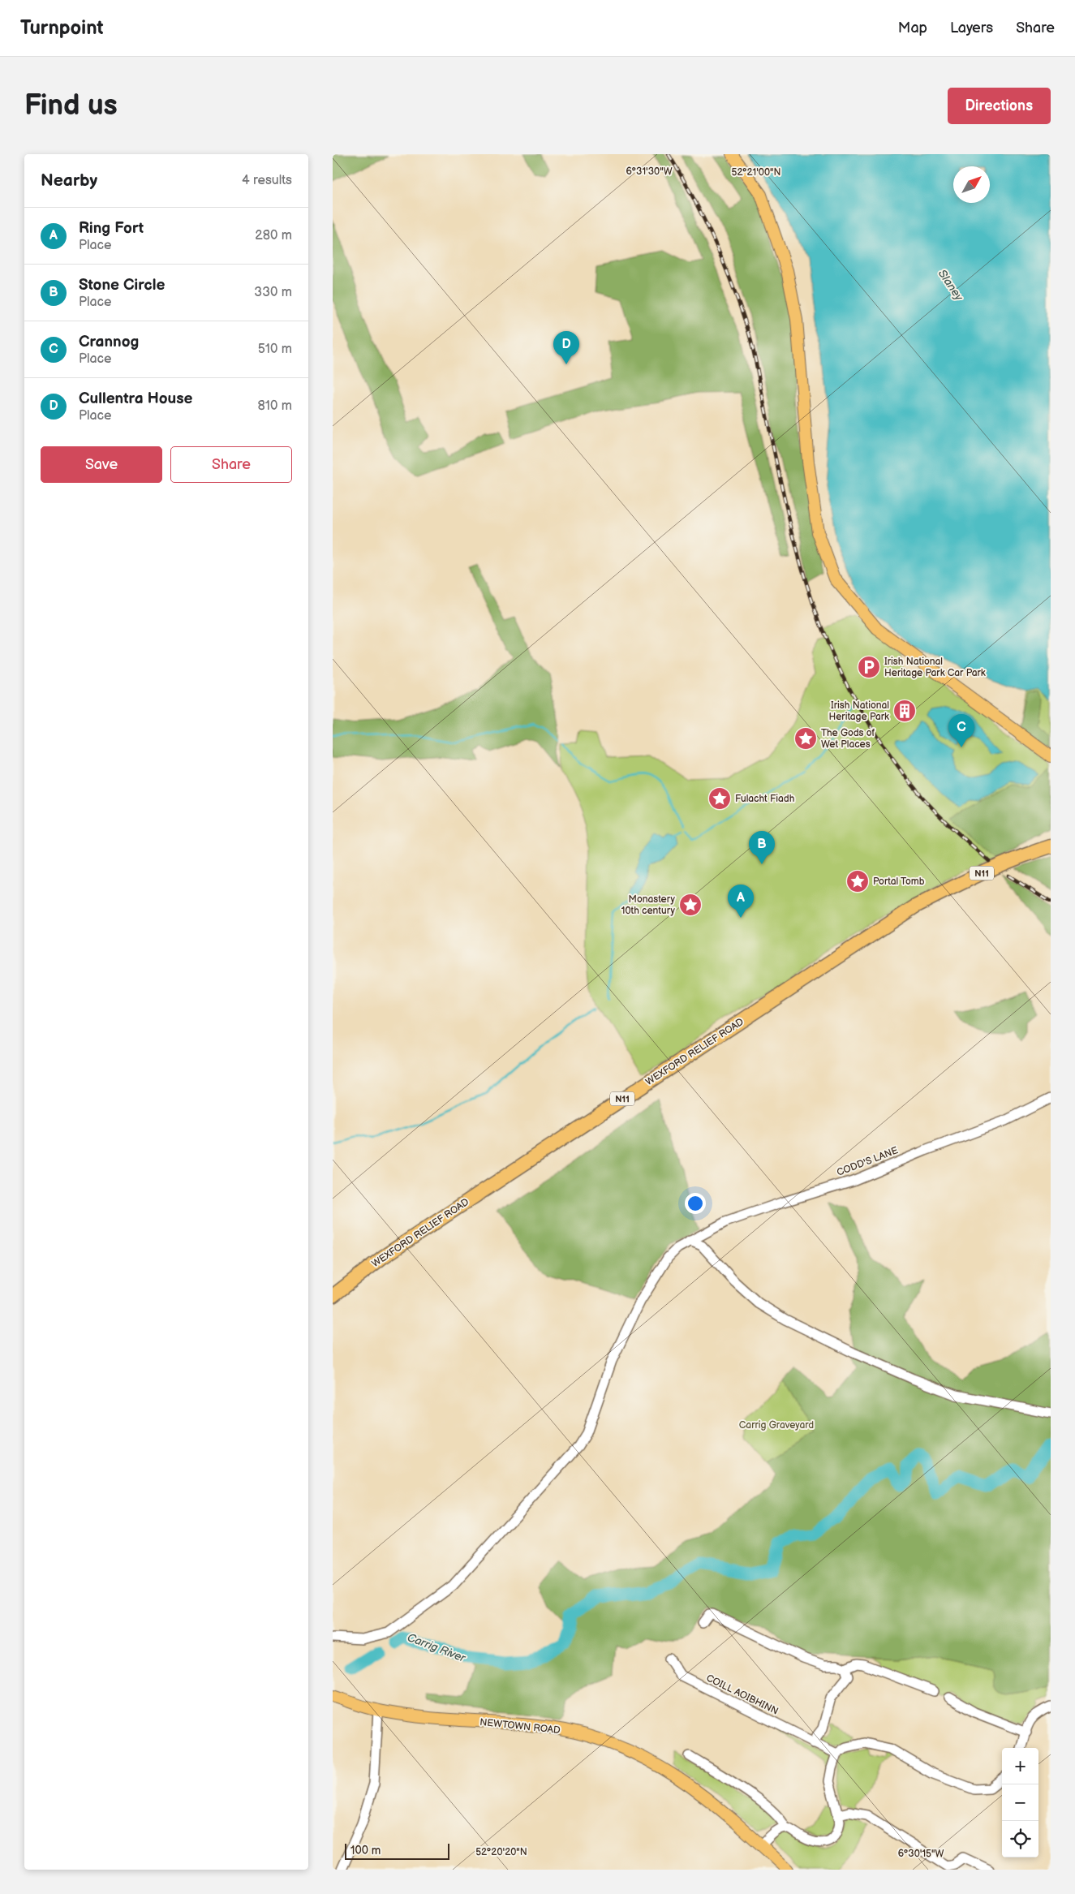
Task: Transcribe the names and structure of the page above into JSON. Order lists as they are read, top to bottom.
{
  "streets": {
    "highway": ["N11", "WEXFORD RELIEF ROAD"],
    "main road": ["NEWTOWN ROAD"],
    "street": ["CODD'S LANE", "COILL AOIBHINN"]
  },
  "water": ["Slaney", "Carrig River"],
  "parks": ["Carrig Graveyard"],
  "places": {
    "parking": ["Irish National Heritage Park Car Park"],
    "building": ["Irish National Heritage Park"],
    "place": [
      "The Gods of Wet Places",
      "Fulacht Fiadh",
      "Portal Tomb",
      "Monastery 10th century"
    ]
  },
  "scale_bar": "100 m",
  "north": "top right",
  "page": {
    "header": "Turnpoint",
    "nav": ["Map", "Layers", "Share"],
    "buttons": [
      "Directions",
      ["Save", "Share"]
    ],
    "title": "Find us",
    "heading": ["Nearby", "4 results"],
    "list": [
      {
        "mark": "A",
        "name": "Ring Fort",
        "note": "Place",
        "value": "280 m"
      },
      {
        "mark": "B",
        "name": "Stone Circle",
        "note": "Place",
        "value": "330 m"
      },
      {
        "mark": "C",
        "name": "Crannog",
        "note": "Place",
        "value": "510 m"
      },
      {
        "mark": "D",
        "name": "Cullentra House",
        "note": "Place",
        "value": "810 m"
      }
    ],
    "pins": [
      "D",
      "C",
      "B",
      "A"
    ],
    "map_buttons": ["+", "−"],
    "scale": "100 m"
  },
  "coordinates": [
    "6°31'30\"W",
    "52°21'00\"N",
    "52°20'20\"N",
    "6°30'15\"W"
  ]
}
